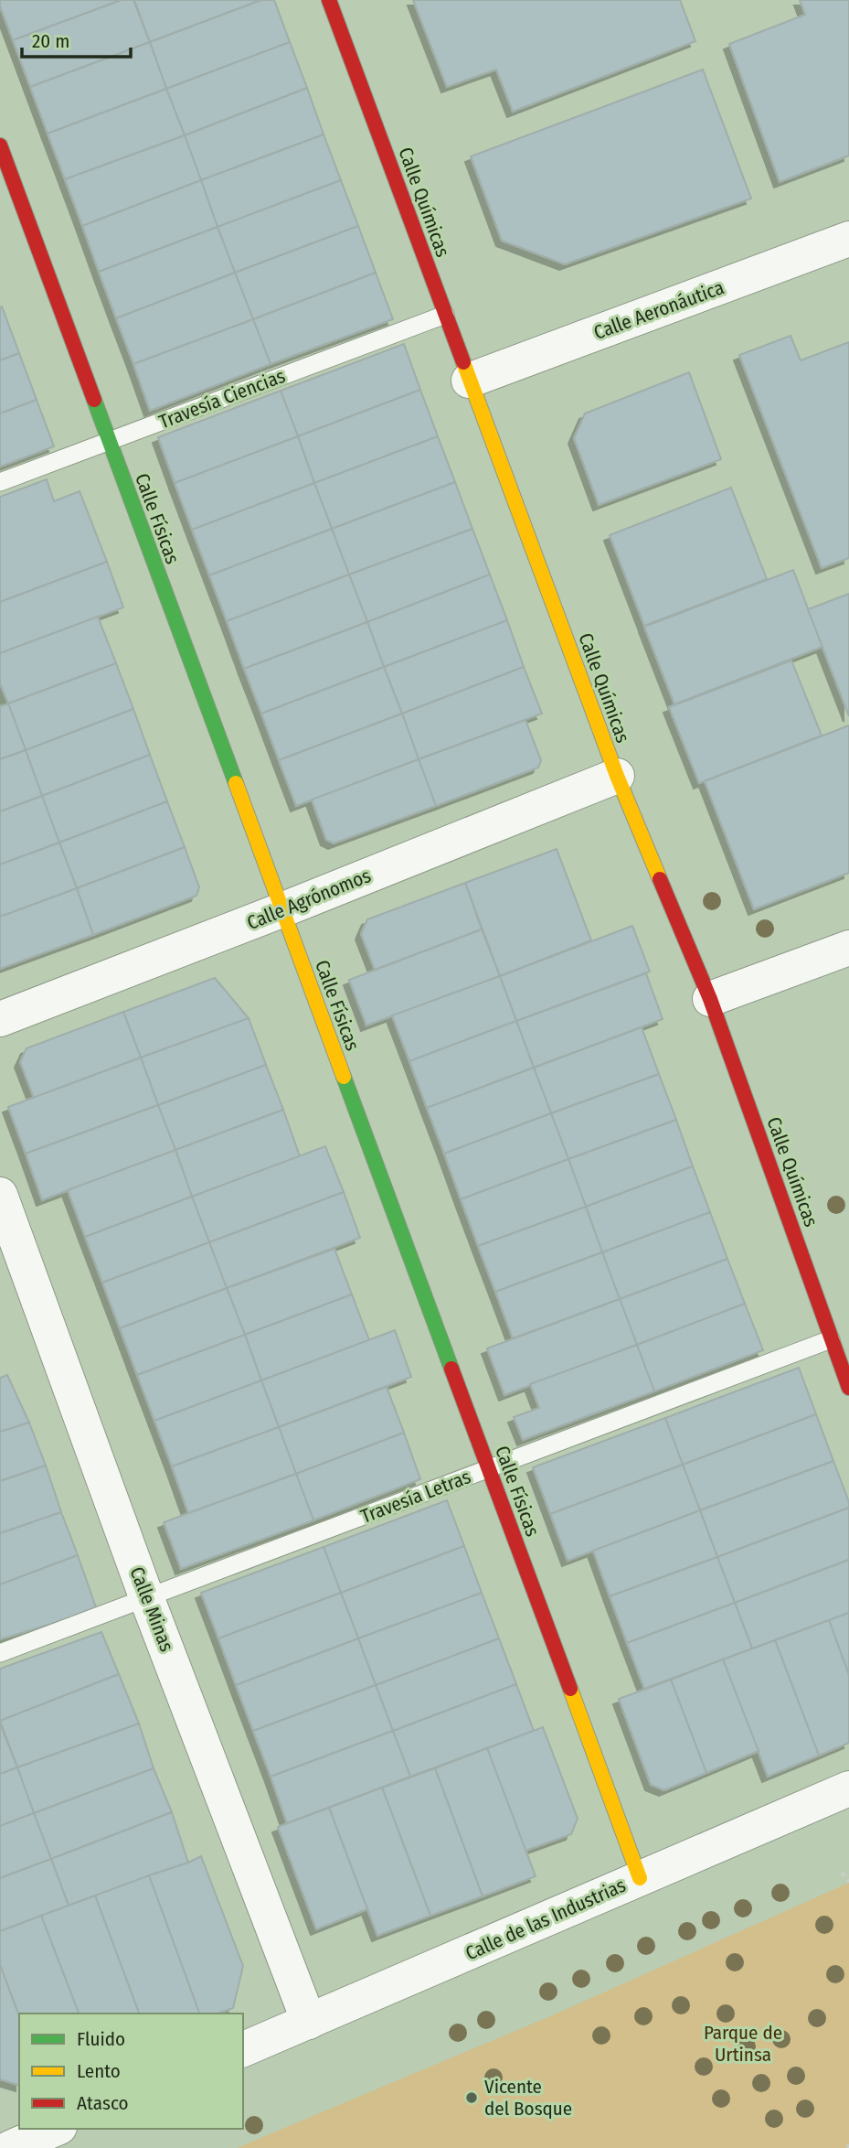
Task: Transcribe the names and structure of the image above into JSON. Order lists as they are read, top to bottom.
{
  "streets": {
    "street": [
      "Calle Químicas",
      "Calle Aeronáutica",
      "Calle Físicas",
      "Calle Agrónomos",
      "Calle Minas",
      "Calle de las Industrias"
    ],
    "lane": ["Travesía Ciencias", "Travesía Letras"]
  },
  "crossings": [
    ["Calle Químicas", "Calle Aeronáutica"],
    ["Calle Químicas", "Travesía Ciencias"],
    ["Calle Químicas", "Calle Agrónomos"],
    ["Calle Químicas", "Travesía Letras"],
    ["Travesía Ciencias", "Calle Físicas"],
    ["Calle Físicas", "Calle Agrónomos"],
    ["Calle Físicas", "Travesía Letras"],
    ["Calle Físicas", "Calle de las Industrias"],
    ["Travesía Letras", "Calle Minas"],
    ["Calle Minas", "Calle de las Industrias"]
  ],
  "parks": ["Parque de Urtinsa"],
  "places": ["Vicente del Bosque"],
  "legend": ["Fluido", "Lento", "Atasco"],
  "scale_bar": "20 m"
}
